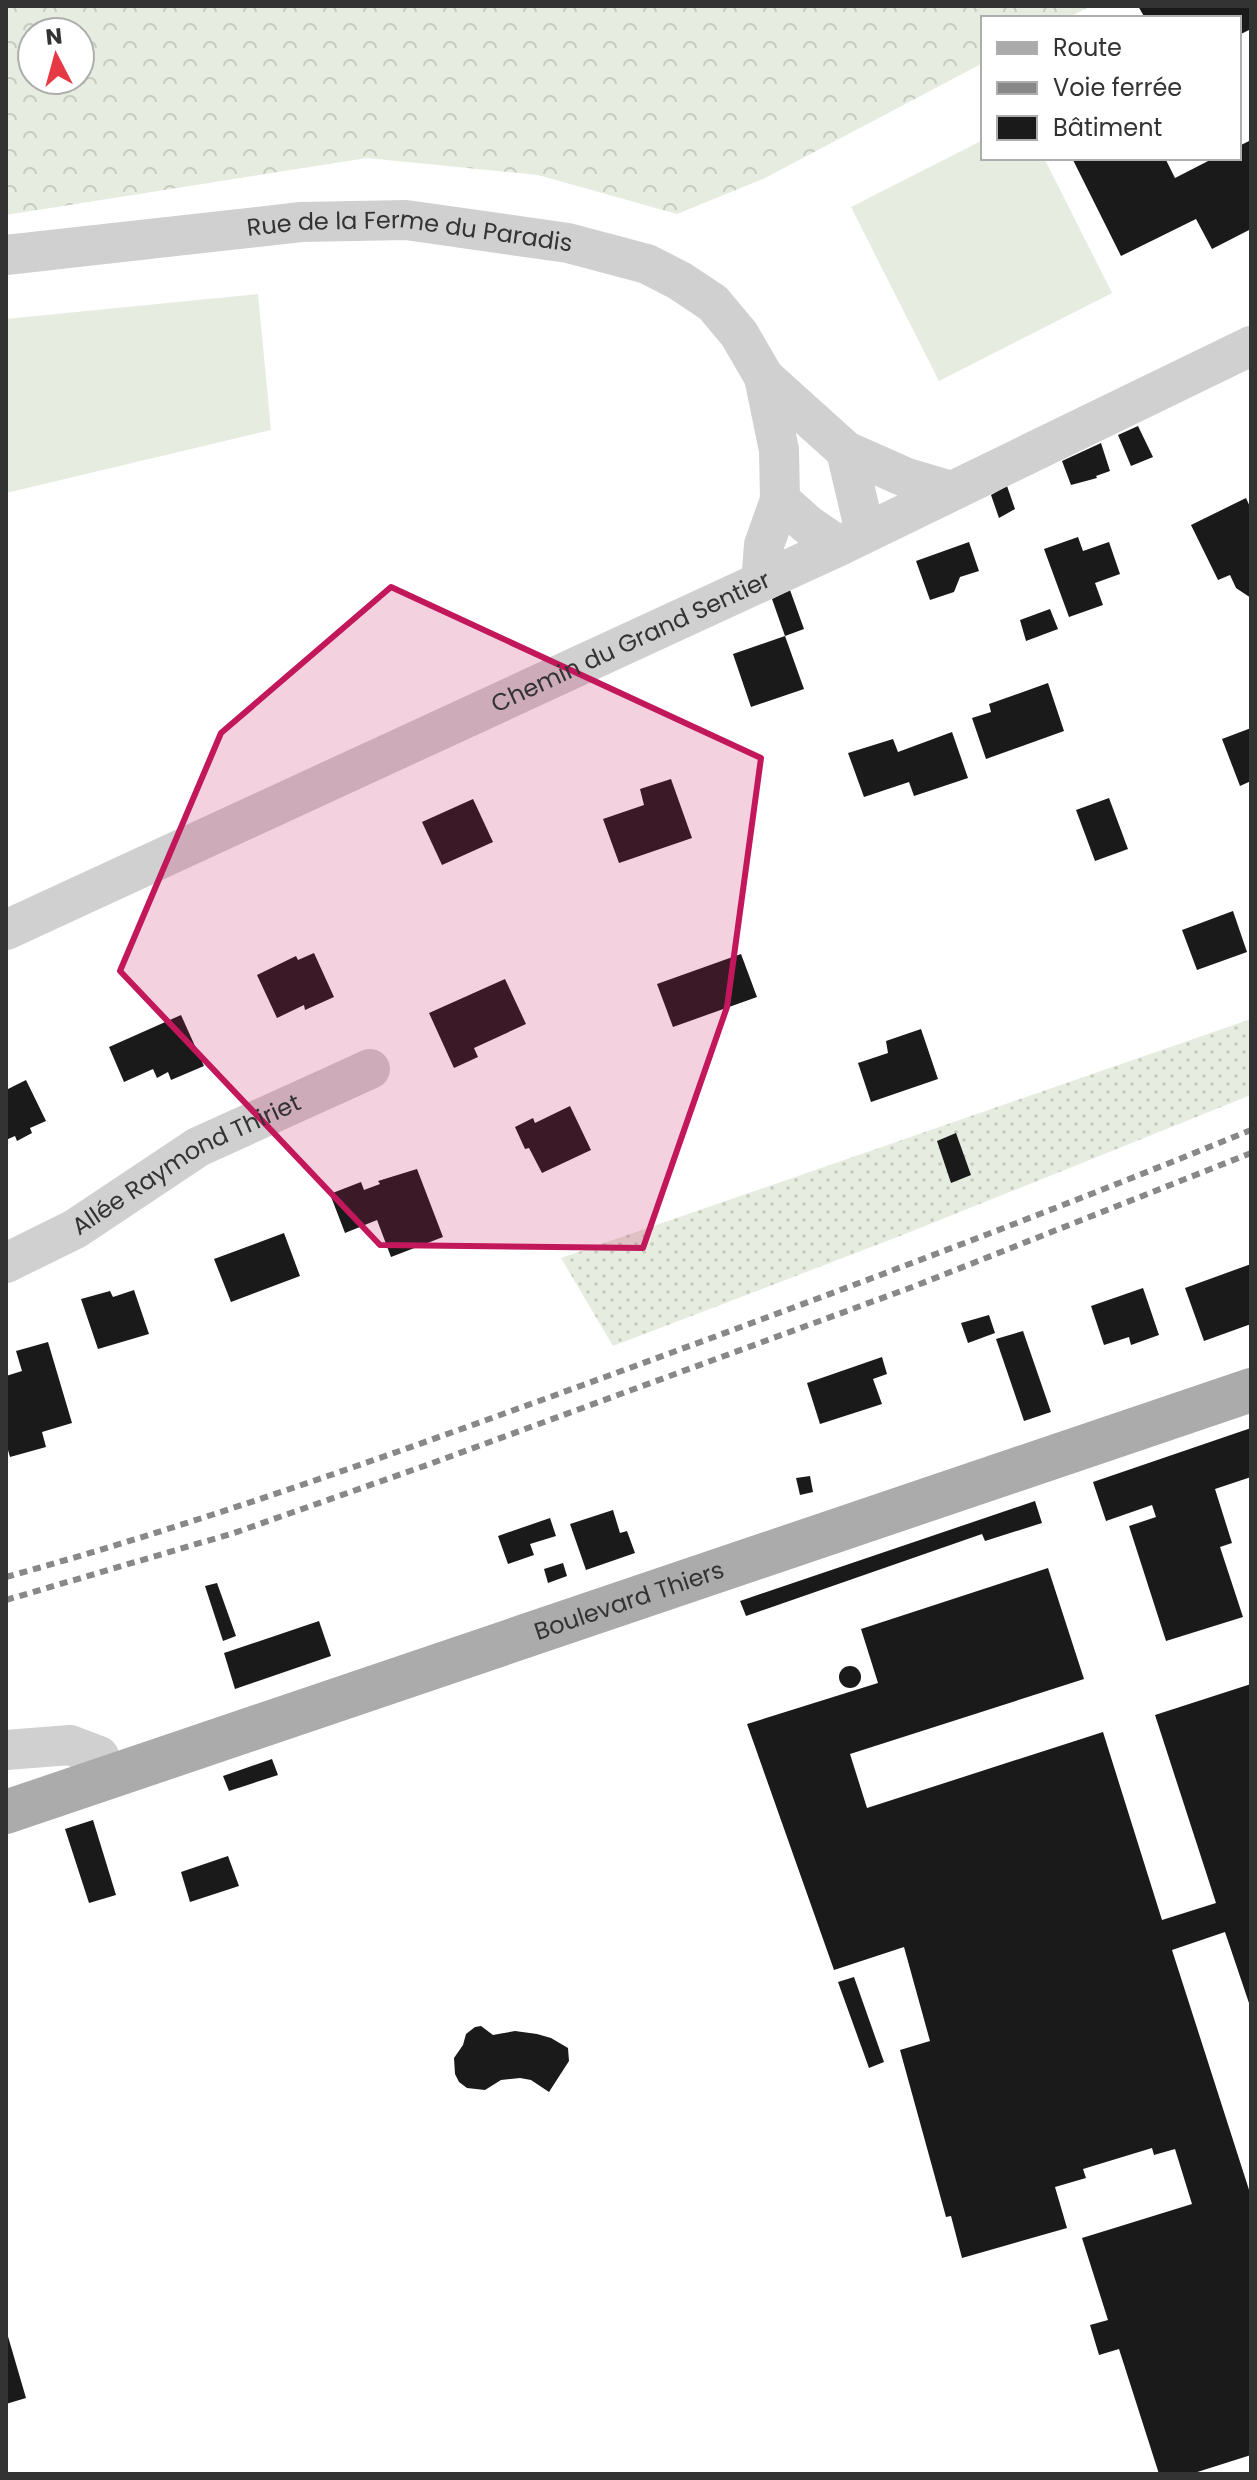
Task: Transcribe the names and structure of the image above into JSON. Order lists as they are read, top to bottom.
{
  "streets": {
    "main road": ["Boulevard Thiers"],
    "street": ["Rue de la Ferme du Paradis", "Chemin du Grand Sentier", "Allée Raymond Thiriet"]
  },
  "crossings": [
    ["Rue de la Ferme du Paradis", "Chemin du Grand Sentier"]
  ],
  "legend": ["Route", "Voie ferrée", "Bâtiment"],
  "north": "top"
}
